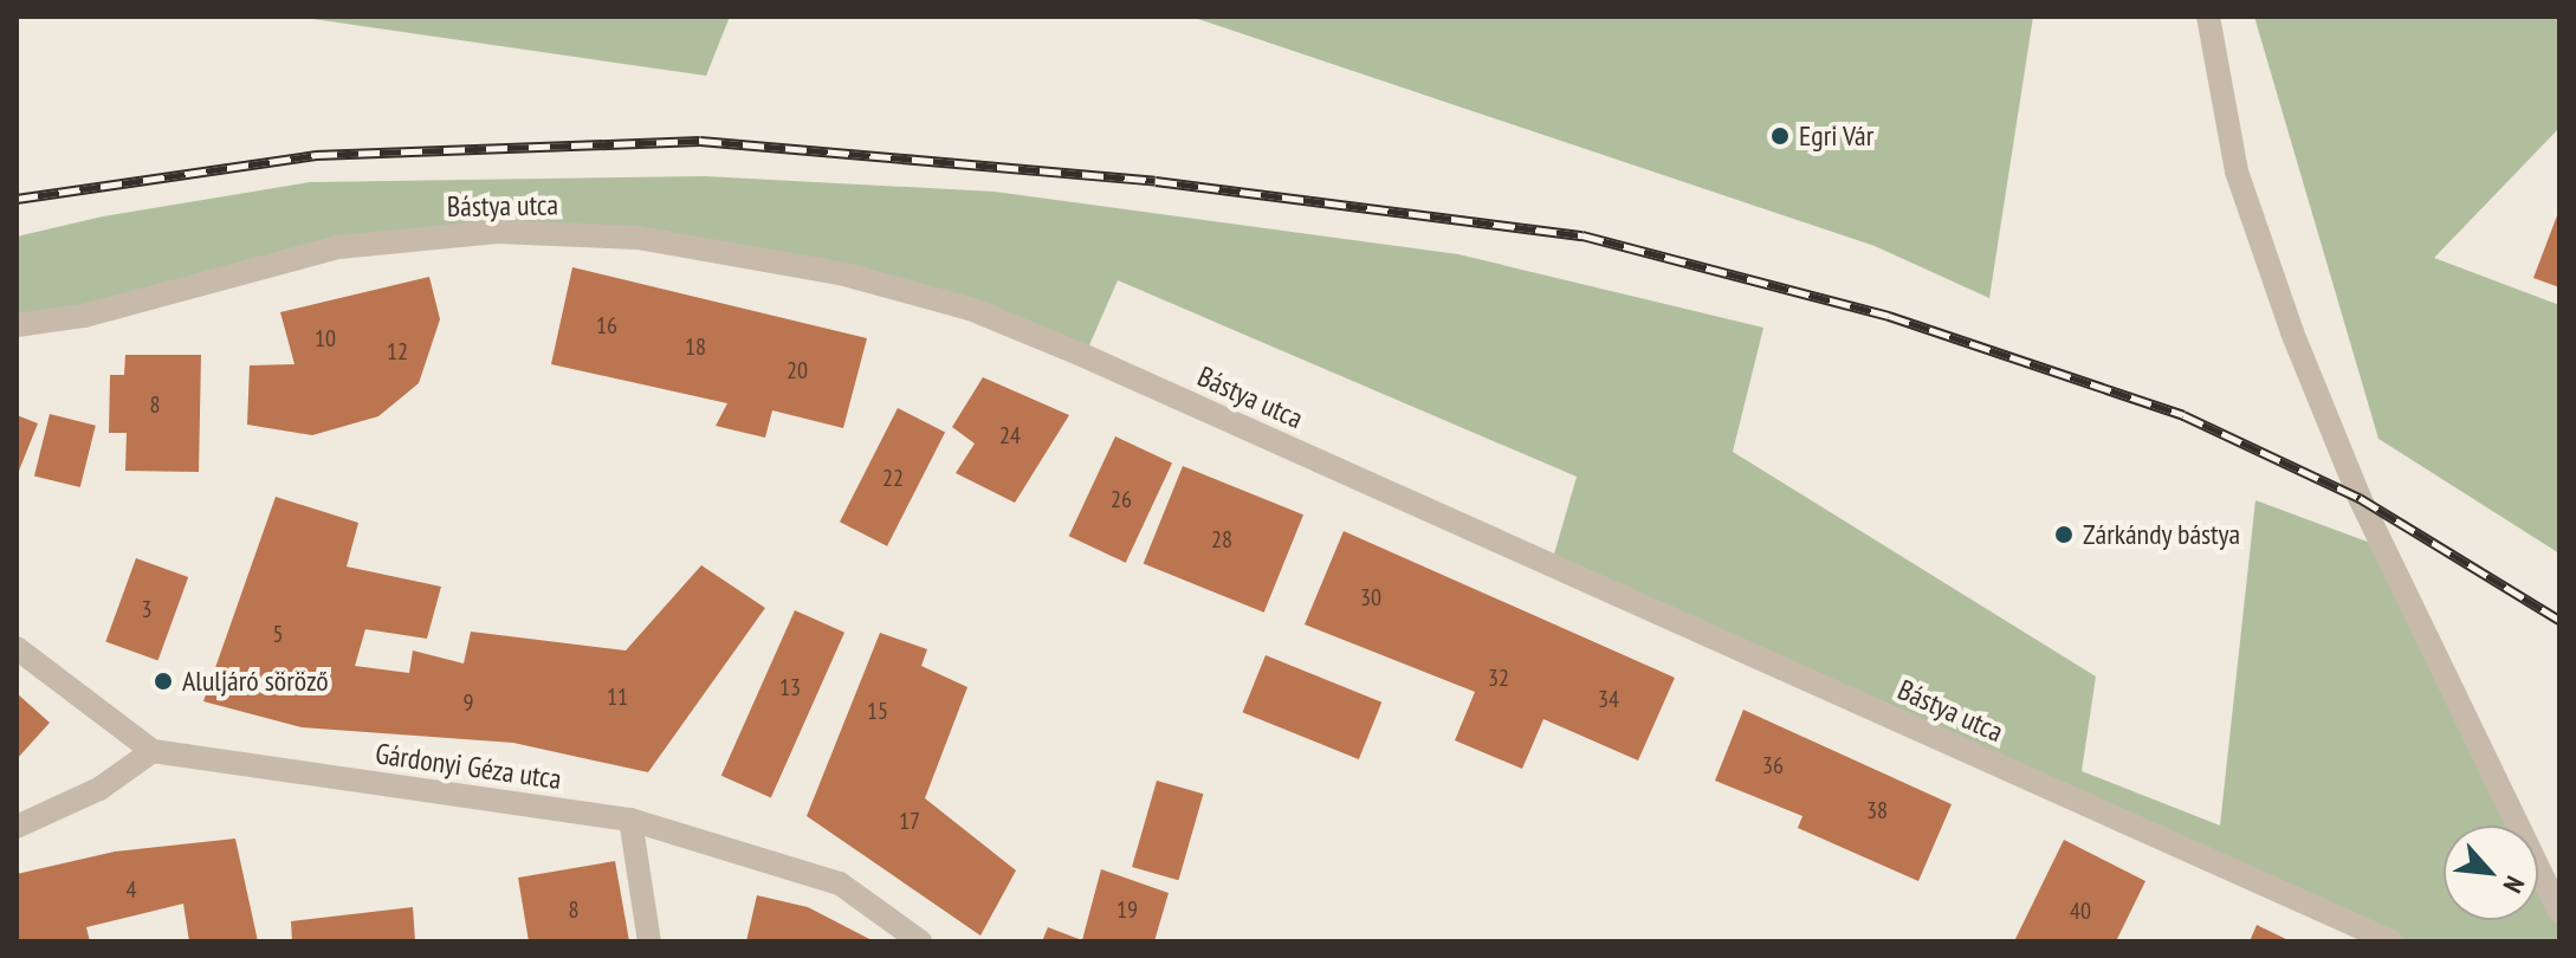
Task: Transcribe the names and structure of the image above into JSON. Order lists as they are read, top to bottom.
{
  "streets": {
    "street": ["Bástya utca", "Gárdonyi Géza utca"]
  },
  "places": ["Egri Vár", "Zárkándy bástya", "Aluljáró söröző"],
  "house_numbers": [
    "16",
    "10",
    "18",
    "12",
    "20",
    "8",
    "24",
    "22",
    "26",
    "28",
    "30",
    "3",
    "5",
    "32",
    "13",
    "11",
    "34",
    "9",
    "15",
    "36",
    "38",
    "17",
    "4",
    "8",
    "19",
    "40"
  ],
  "north": "bottom right"
}
